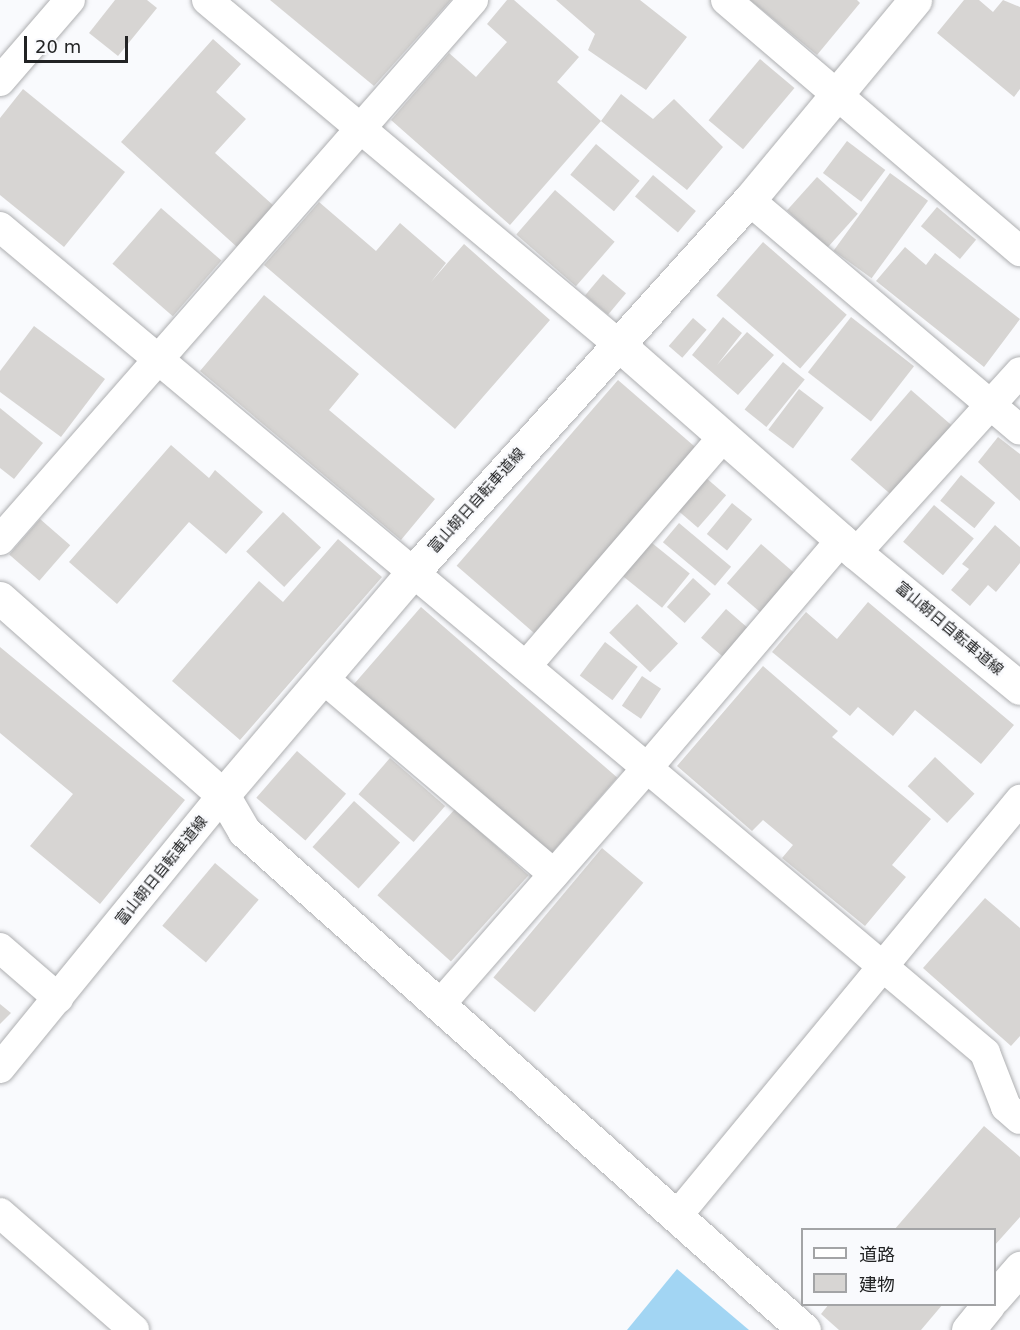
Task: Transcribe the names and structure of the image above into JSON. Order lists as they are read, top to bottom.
{
  "streets": {
    "street": ["富山朝日自転車道線"]
  },
  "legend": ["道路", "建物"],
  "scale_bar": "20 m"
}
